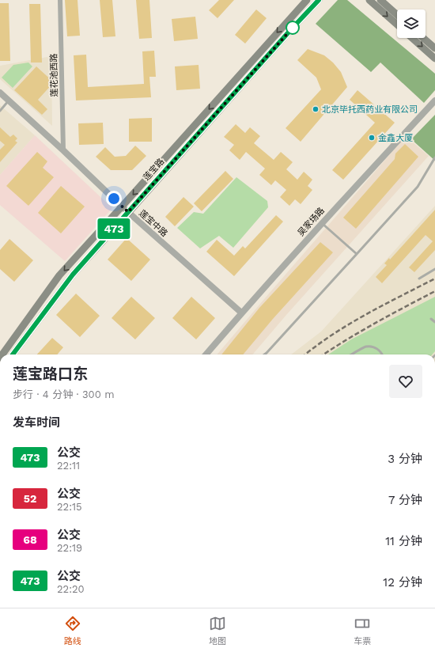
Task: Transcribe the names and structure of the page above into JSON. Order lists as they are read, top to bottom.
{
  "streets": {
    "main road": ["莲宝路"],
    "street": ["莲花池西路", "吴家场路", "莲宝中路"]
  },
  "crossings": [
    ["莲花池西路", "莲宝中路"],
    ["莲宝路", "莲宝中路"],
    ["吴家场路", "莲宝中路"]
  ],
  "places": ["北京毕托西药业有限公司", "金鑫大厦"],
  "lines": ["bus line 473"],
  "page": {
    "on_map": "473",
    "heading": [
      ["莲宝路口东", "步行 · 4 分钟 · 300 m"],
      "发车时间"
    ],
    "list": [
      {
        "mark": "473",
        "name": "公交",
        "note": "22:11",
        "value": "3 分钟"
      },
      {
        "mark": "52",
        "name": "公交",
        "note": "22:15",
        "value": "7 分钟"
      },
      {
        "mark": "68",
        "name": "公交",
        "note": "22:19",
        "value": "11 分钟"
      },
      {
        "mark": "473",
        "name": "公交",
        "note": "22:20",
        "value": "12 分钟"
      }
    ],
    "tabs": ["路线", "地图", "车票"]
  }
}
